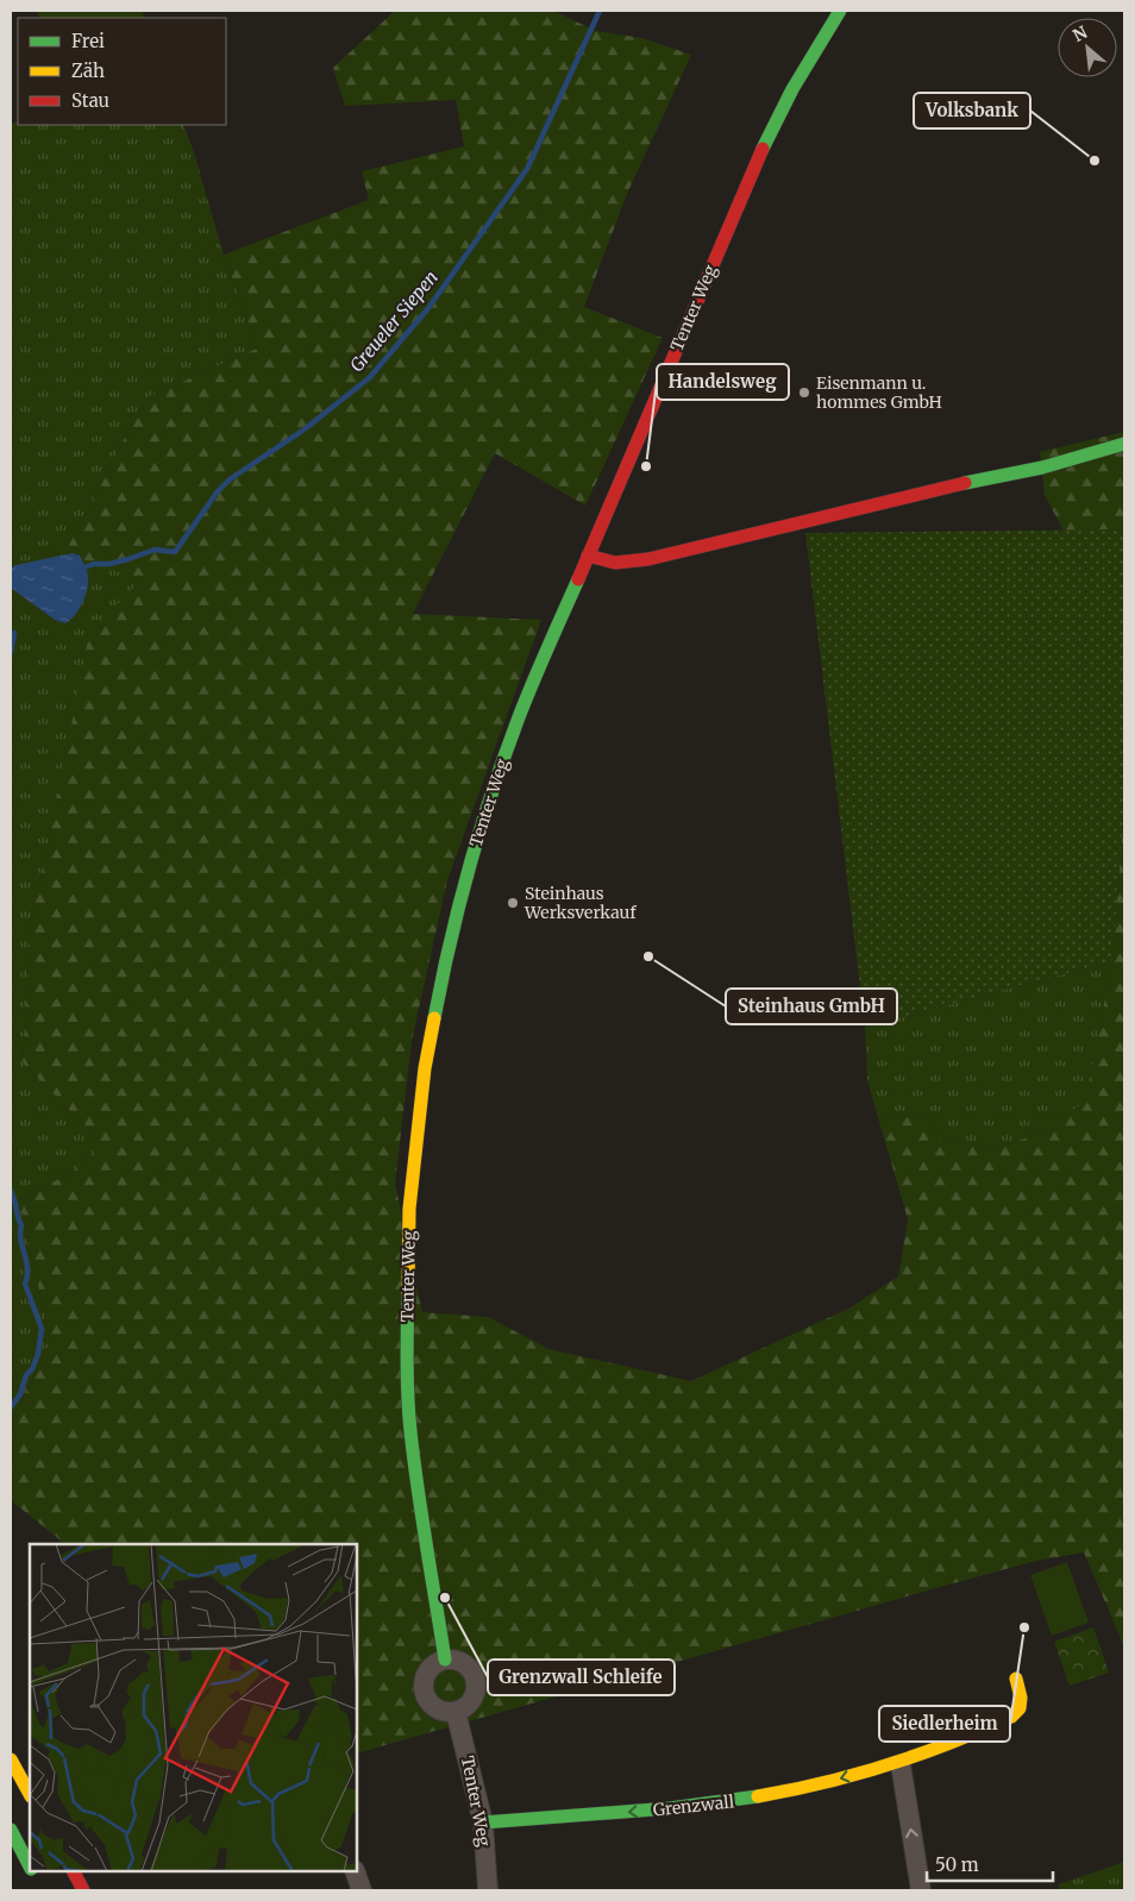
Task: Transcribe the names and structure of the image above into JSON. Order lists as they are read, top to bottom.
{
  "streets": {
    "main road": ["Tenter Weg", "Grenzwall"]
  },
  "crossings": [
    ["Tenter Weg", "Grenzwall"]
  ],
  "one_way": ["Grenzwall"],
  "water": ["Greueler Siepen"],
  "places": [
    "Volksbank",
    "Eisenmann u. hommes GmbH",
    "Handelsweg",
    "Steinhaus Werksverkauf",
    "Steinhaus GmbH",
    "Grenzwall Schleife",
    "Siedlerheim"
  ],
  "legend": ["Frei", "Zäh", "Stau"],
  "scale_bar": "50 m",
  "north": "top left"
}
